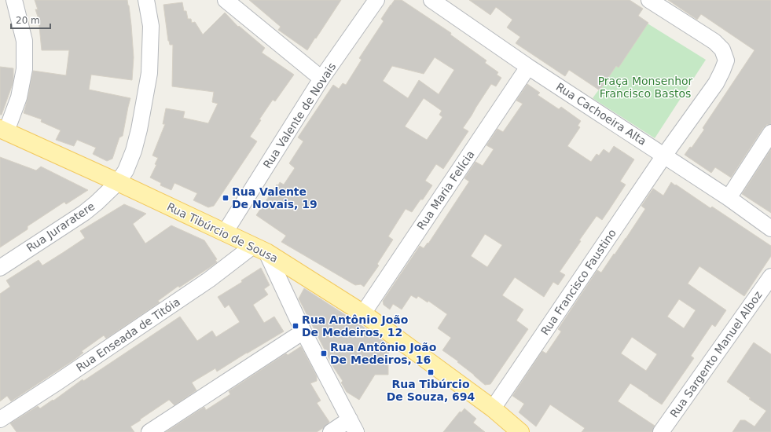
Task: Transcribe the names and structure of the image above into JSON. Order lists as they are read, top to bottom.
{
  "streets": {
    "main road": ["Rua Tibúrcio de Sousa"],
    "street": [
      "Rua Cachoeira Alta",
      "Rua Valente de Novais",
      "Rua Maria Felícia",
      "Rua Juraratere",
      "Rua Francisco Faustino",
      "Rua Enseada de Titóia",
      "Rua Sargento Manuel Alboz"
    ]
  },
  "crossings": [
    ["Rua Cachoeira Alta", "Rua Maria Felícia"],
    ["Rua Cachoeira Alta", "Rua Francisco Faustino"],
    ["Rua Valente de Novais", "Rua Tibúrcio de Sousa"],
    ["Rua Maria Felícia", "Rua Tibúrcio de Sousa"],
    ["Rua Juraratere", "Rua Tibúrcio de Sousa"],
    ["Rua Tibúrcio de Sousa", "Rua Francisco Faustino"],
    ["Rua Tibúrcio de Sousa", "Rua Enseada de Titóia"]
  ],
  "parks": ["Praça Monsenhor Francisco Bastos"],
  "places": {
    "transit": [
      "Rua Valente De Novais, 19",
      "Rua Antônio João De Medeiros, 12",
      "Rua Antônio João De Medeiros, 16",
      "Rua Tibúrcio De Souza, 694"
    ]
  },
  "scale_bar": "20 m"
}
